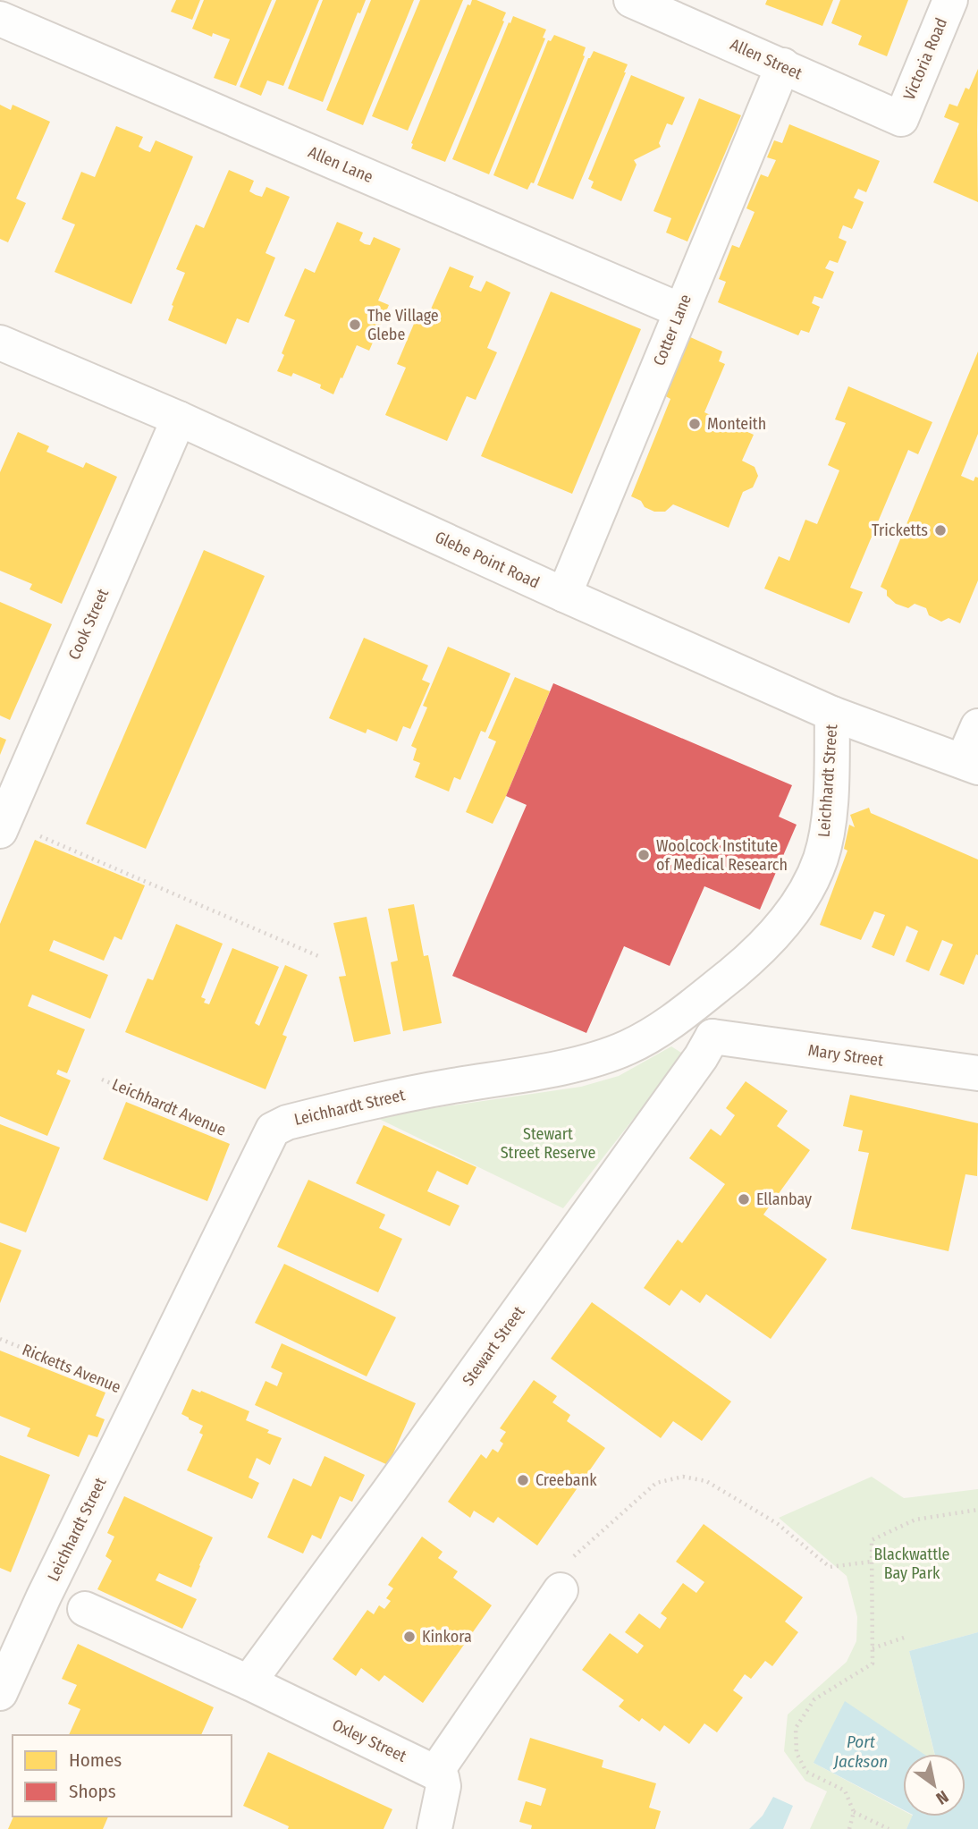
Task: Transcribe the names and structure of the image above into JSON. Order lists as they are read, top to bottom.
{
  "streets": {
    "street": [
      "Allen Street",
      "Victoria Road",
      "Allen Lane",
      "Cotter Lane",
      "Glebe Point Road",
      "Cook Street",
      "Leichhardt Street",
      "Mary Street",
      "Stewart Street",
      "Oxley Street"
    ],
    "path": ["Leichhardt Avenue", "Ricketts Avenue"]
  },
  "crossings": [
    ["Allen Street", "Victoria Road"],
    ["Allen Street", "Cotter Lane"],
    ["Allen Lane", "Cotter Lane"],
    ["Cotter Lane", "Glebe Point Road"],
    ["Glebe Point Road", "Cook Street"],
    ["Glebe Point Road", "Leichhardt Street"],
    ["Leichhardt Street", "Ricketts Avenue"],
    ["Mary Street", "Stewart Street"],
    ["Stewart Street", "Oxley Street"]
  ],
  "water": ["Port Jackson"],
  "parks": ["Stewart Street Reserve", "Blackwattle Bay Park"],
  "places": [
    "The Village Glebe",
    "Monteith",
    "Tricketts",
    "Woolcock Institute of Medical Research",
    "Ellanbay",
    "Creebank",
    "Kinkora"
  ],
  "legend": ["Homes", "Shops"],
  "north": "bottom right"
}
